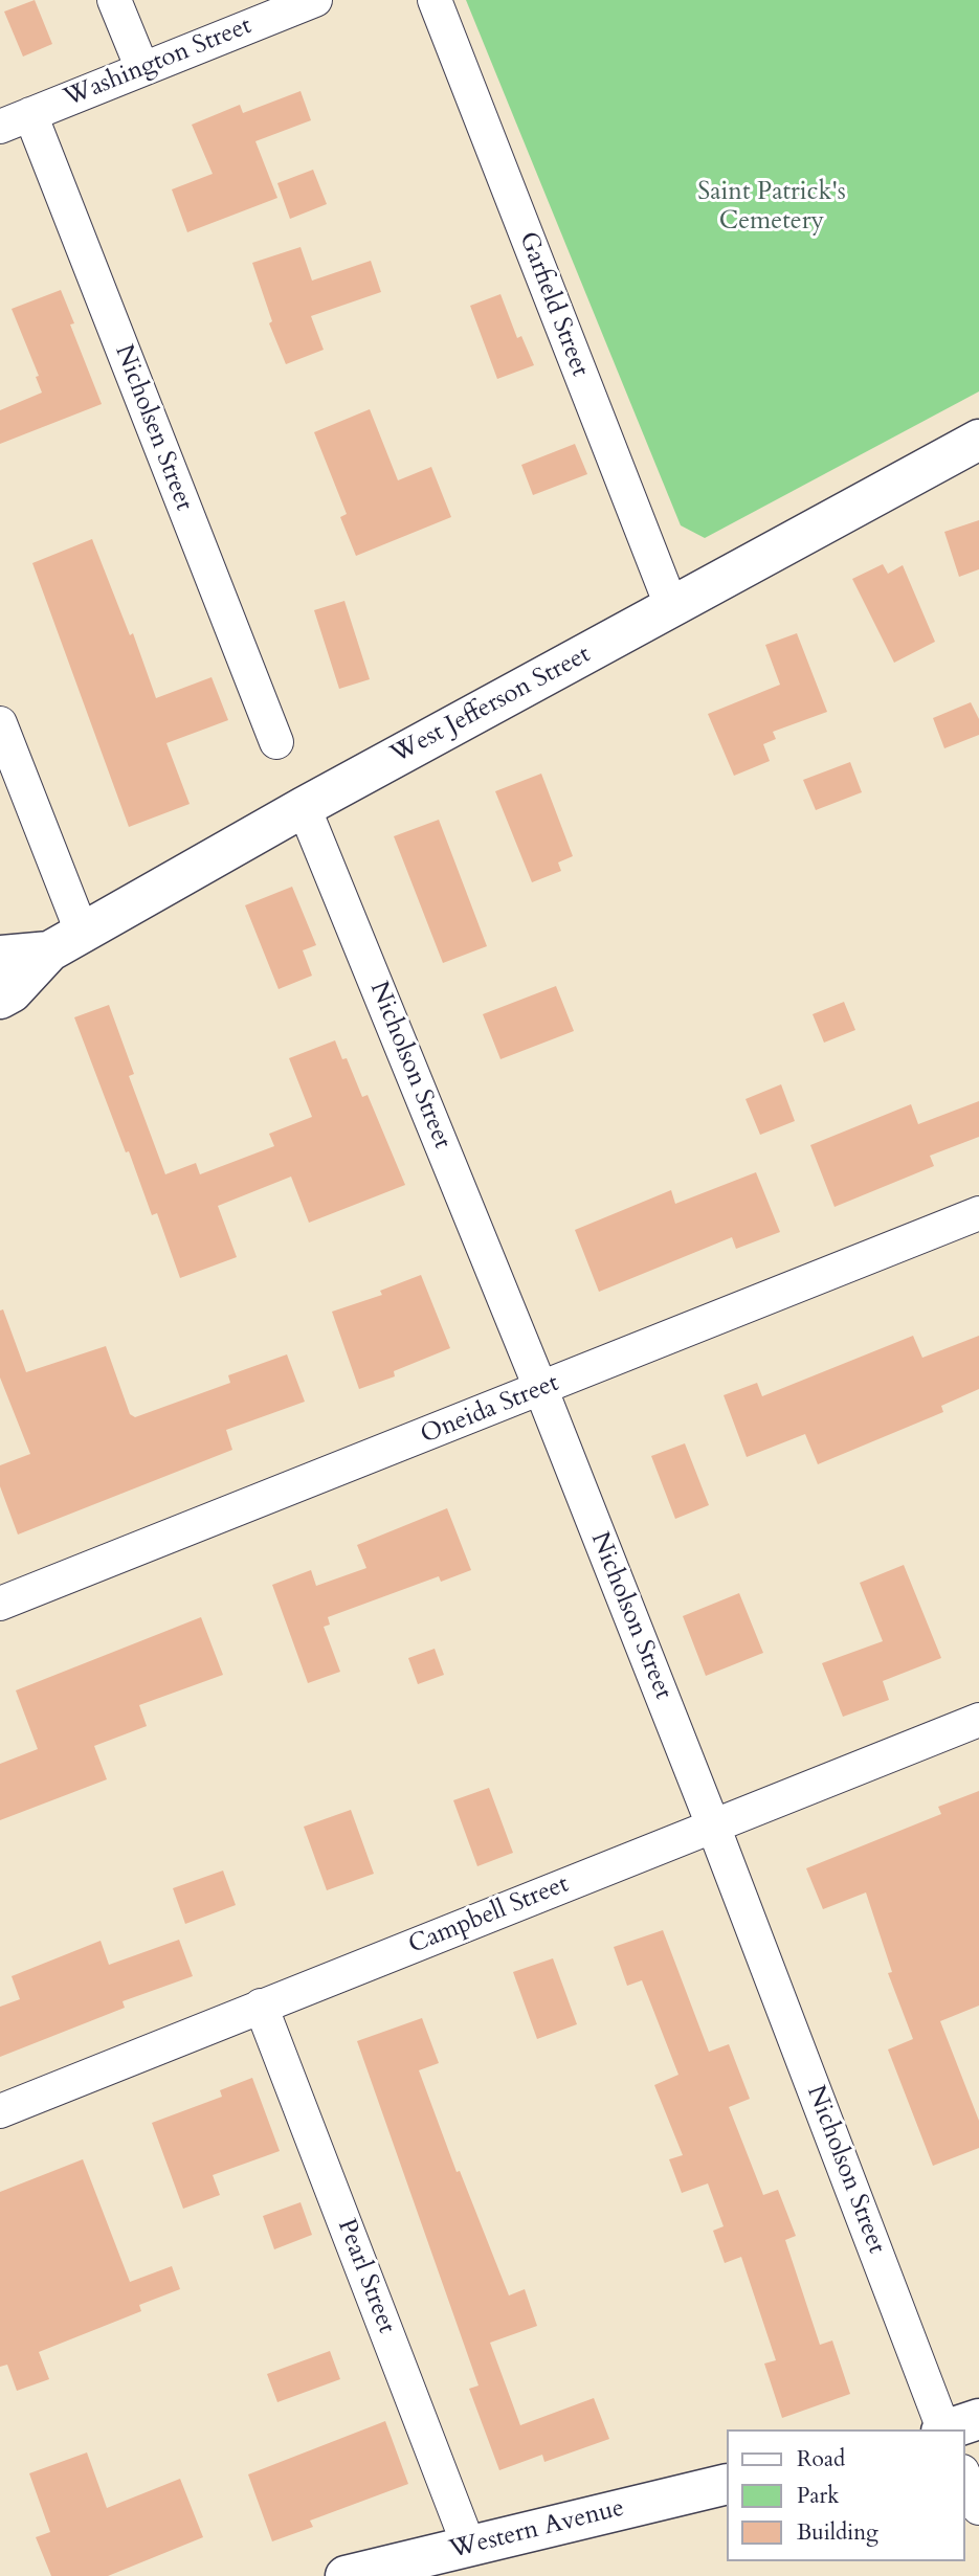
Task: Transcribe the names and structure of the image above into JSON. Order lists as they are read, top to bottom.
{
  "streets": {
    "main road": ["West Jefferson Street", "Western Avenue"],
    "street": [
      "Washington Street",
      "Garfield Street",
      "Nicholsen Street",
      "Nicholson Street",
      "Oneida Street",
      "Campbell Street",
      "Pearl Street"
    ]
  },
  "crossings": [
    ["Washington Street", "Nicholsen Street"],
    ["Garfield Street", "West Jefferson Street"],
    ["West Jefferson Street", "Nicholson Street"],
    ["Nicholson Street", "Oneida Street"],
    ["Nicholson Street", "Campbell Street"],
    ["Campbell Street", "Pearl Street"],
    ["Pearl Street", "Western Avenue"]
  ],
  "parks": ["Saint Patrick's Cemetery"],
  "legend": ["Road", "Park", "Building"]
}
